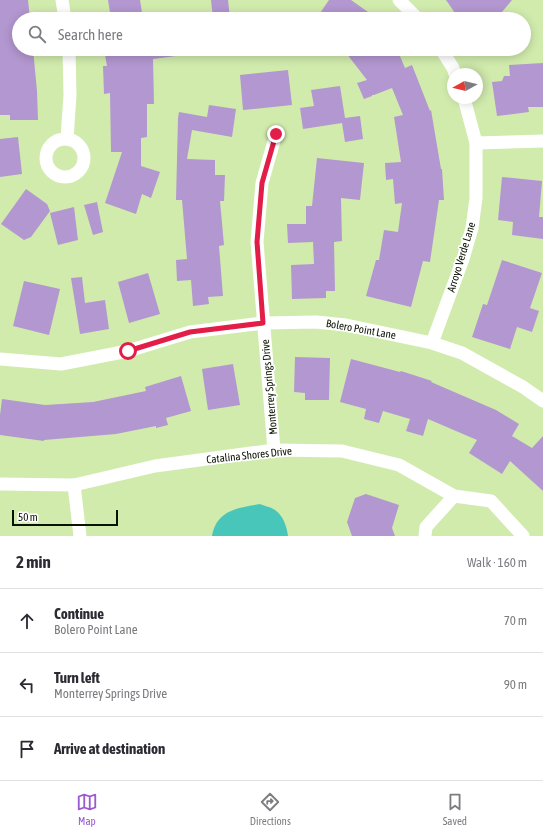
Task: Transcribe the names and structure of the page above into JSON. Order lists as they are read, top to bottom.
{
  "streets": {
    "street": [
      "Arroyo Verde Lane",
      "Bolero Point Lane",
      "Monterrey Springs Drive",
      "Catalina Shores Drive"
    ]
  },
  "crossings": [
    ["Arroyo Verde Lane", "Bolero Point Lane"],
    ["Bolero Point Lane", "Monterrey Springs Drive"],
    ["Monterrey Springs Drive", "Catalina Shores Drive"]
  ],
  "scale_bar": "50 m",
  "north": "left",
  "page": {
    "search": "Search here",
    "scale": "50 m",
    "heading": ["2 min", "Walk · 160 m"],
    "list": [
      ["Continue", "Bolero Point Lane", "70 m"],
      ["Turn left", "Monterrey Springs Drive", "90 m"],
      "Arrive at destination"
    ],
    "nav": ["Map", "Directions", "Saved"]
  }
}
